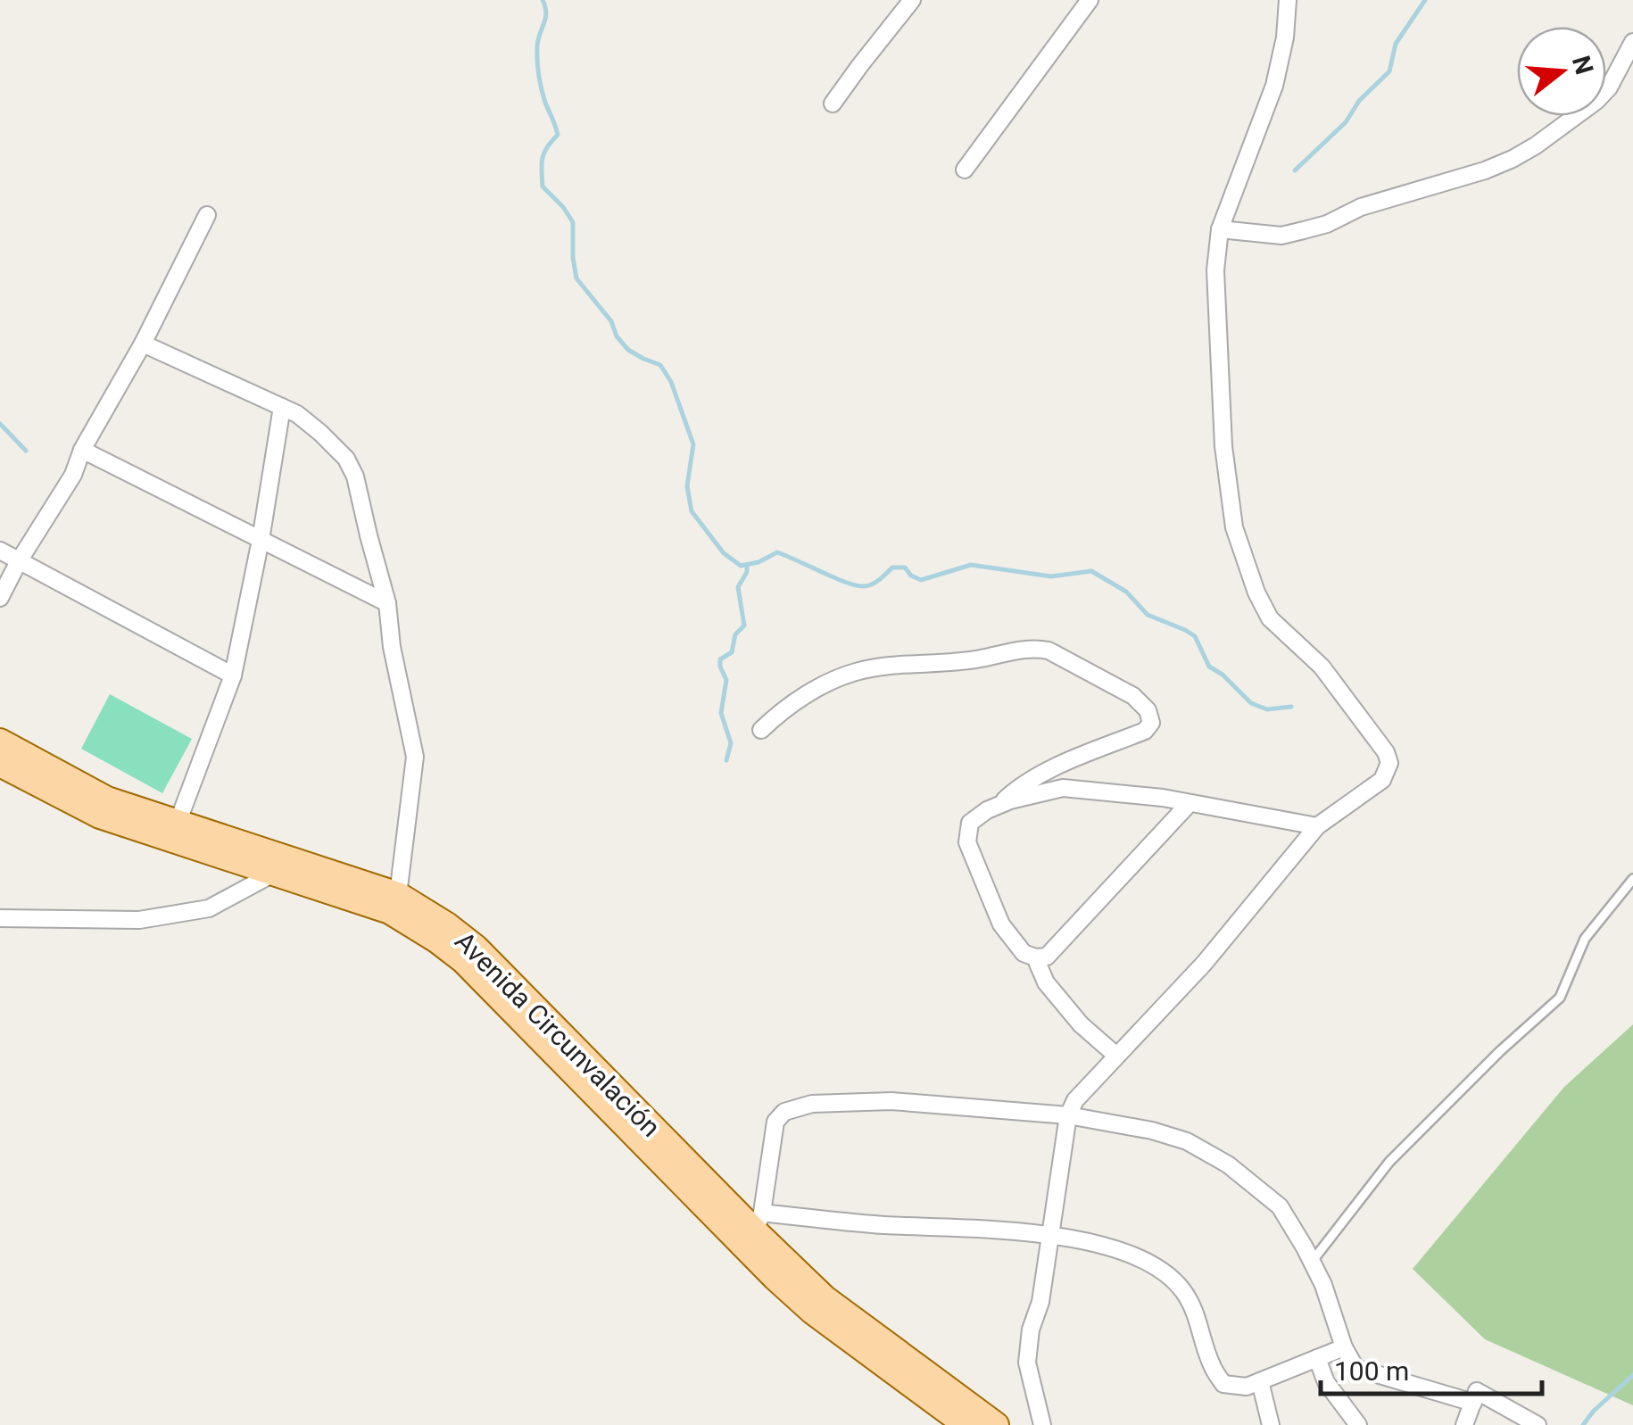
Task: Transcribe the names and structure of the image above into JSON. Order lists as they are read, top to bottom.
{
  "streets": {
    "main road": ["Avenida Circunvalación"]
  },
  "scale_bar": "100 m",
  "north": "right"
}
